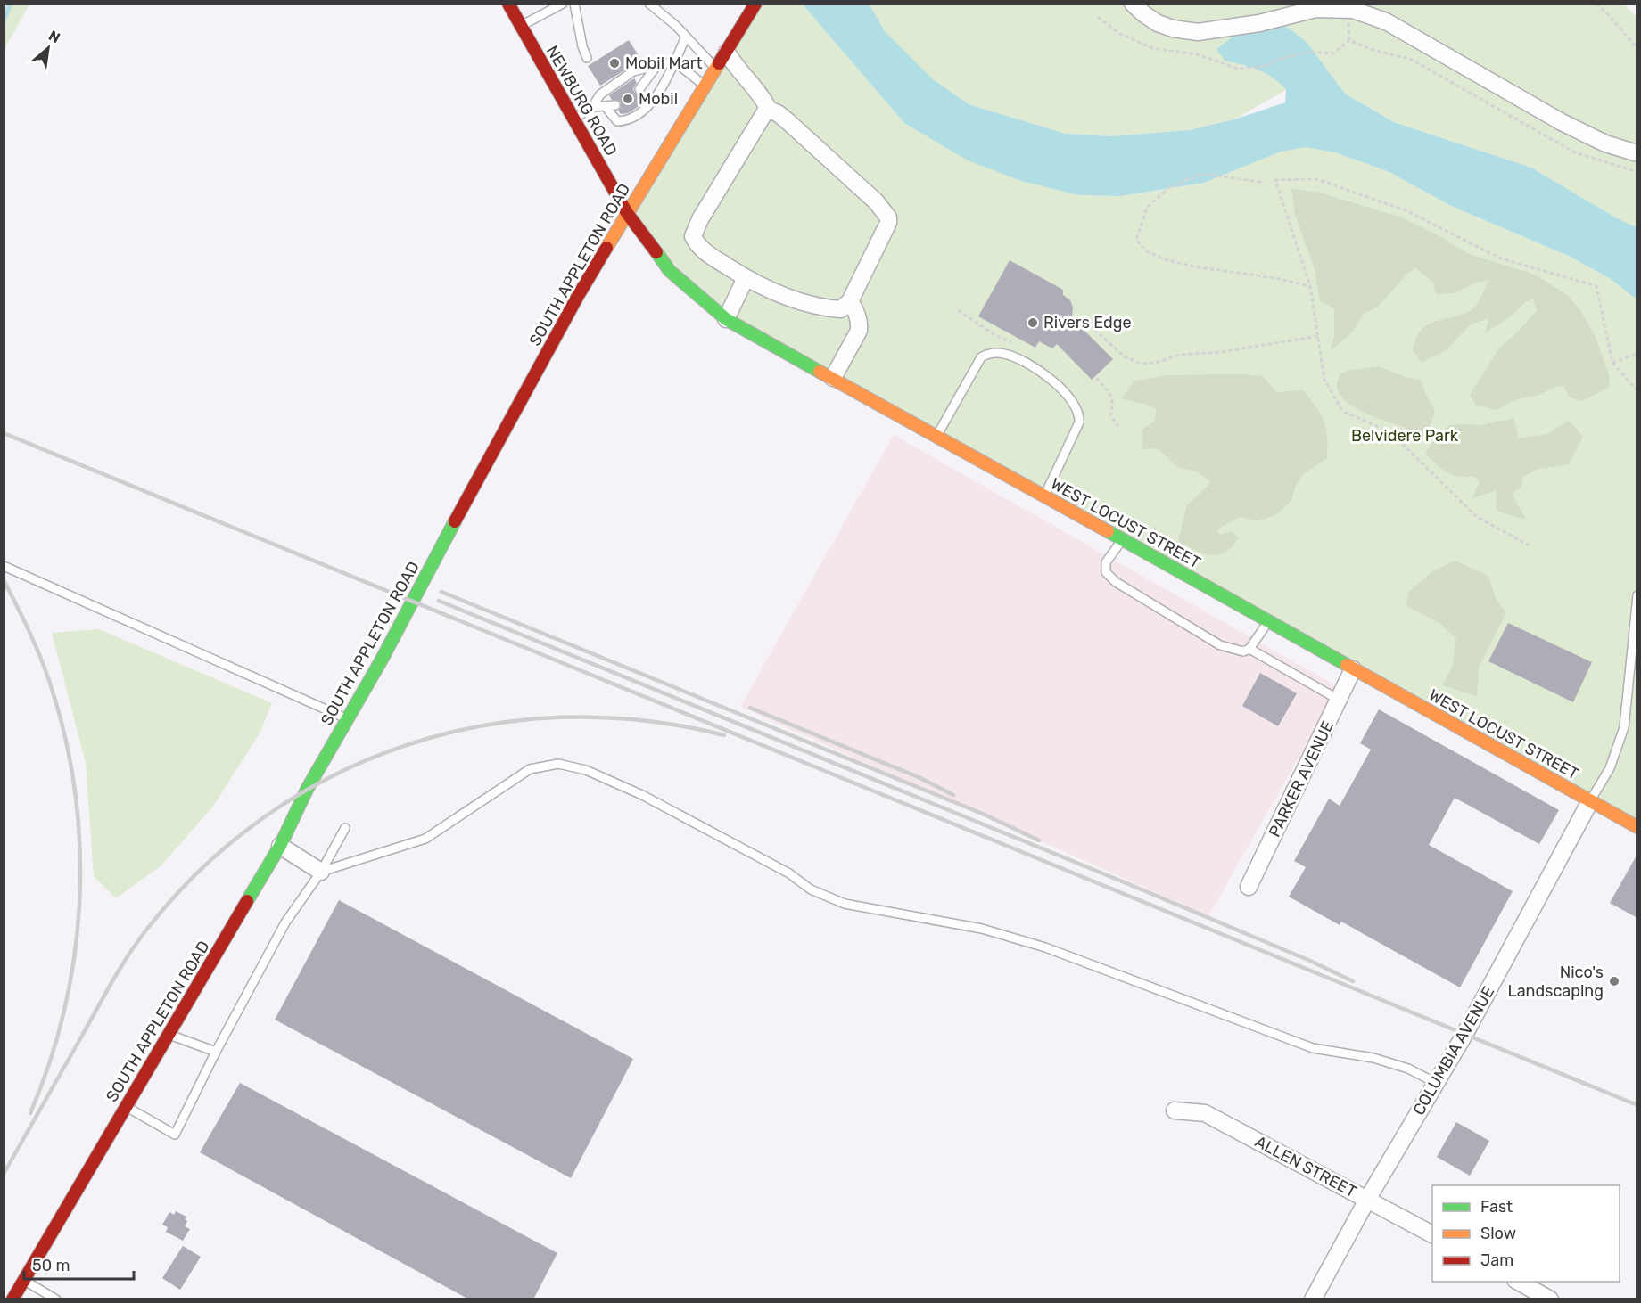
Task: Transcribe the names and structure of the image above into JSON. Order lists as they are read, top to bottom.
{
  "streets": {
    "main road": ["NEWBURG ROAD", "SOUTH APPLETON ROAD", "WEST LOCUST STREET"],
    "street": ["PARKER AVENUE", "COLUMBIA AVENUE", "ALLEN STREET"]
  },
  "crossings": [
    ["NEWBURG ROAD", "SOUTH APPLETON ROAD"],
    ["NEWBURG ROAD", "WEST LOCUST STREET"],
    ["SOUTH APPLETON ROAD", "WEST LOCUST STREET"],
    ["WEST LOCUST STREET", "PARKER AVENUE"],
    ["WEST LOCUST STREET", "COLUMBIA AVENUE"],
    ["COLUMBIA AVENUE", "ALLEN STREET"]
  ],
  "parks": ["Belvidere Park"],
  "places": [
    "Mobil Mart",
    "Mobil",
    "Rivers Edge",
    "Nico's Landscaping"
  ],
  "legend": ["Fast", "Slow", "Jam"],
  "scale_bar": "50 m",
  "north": "top right"
}
